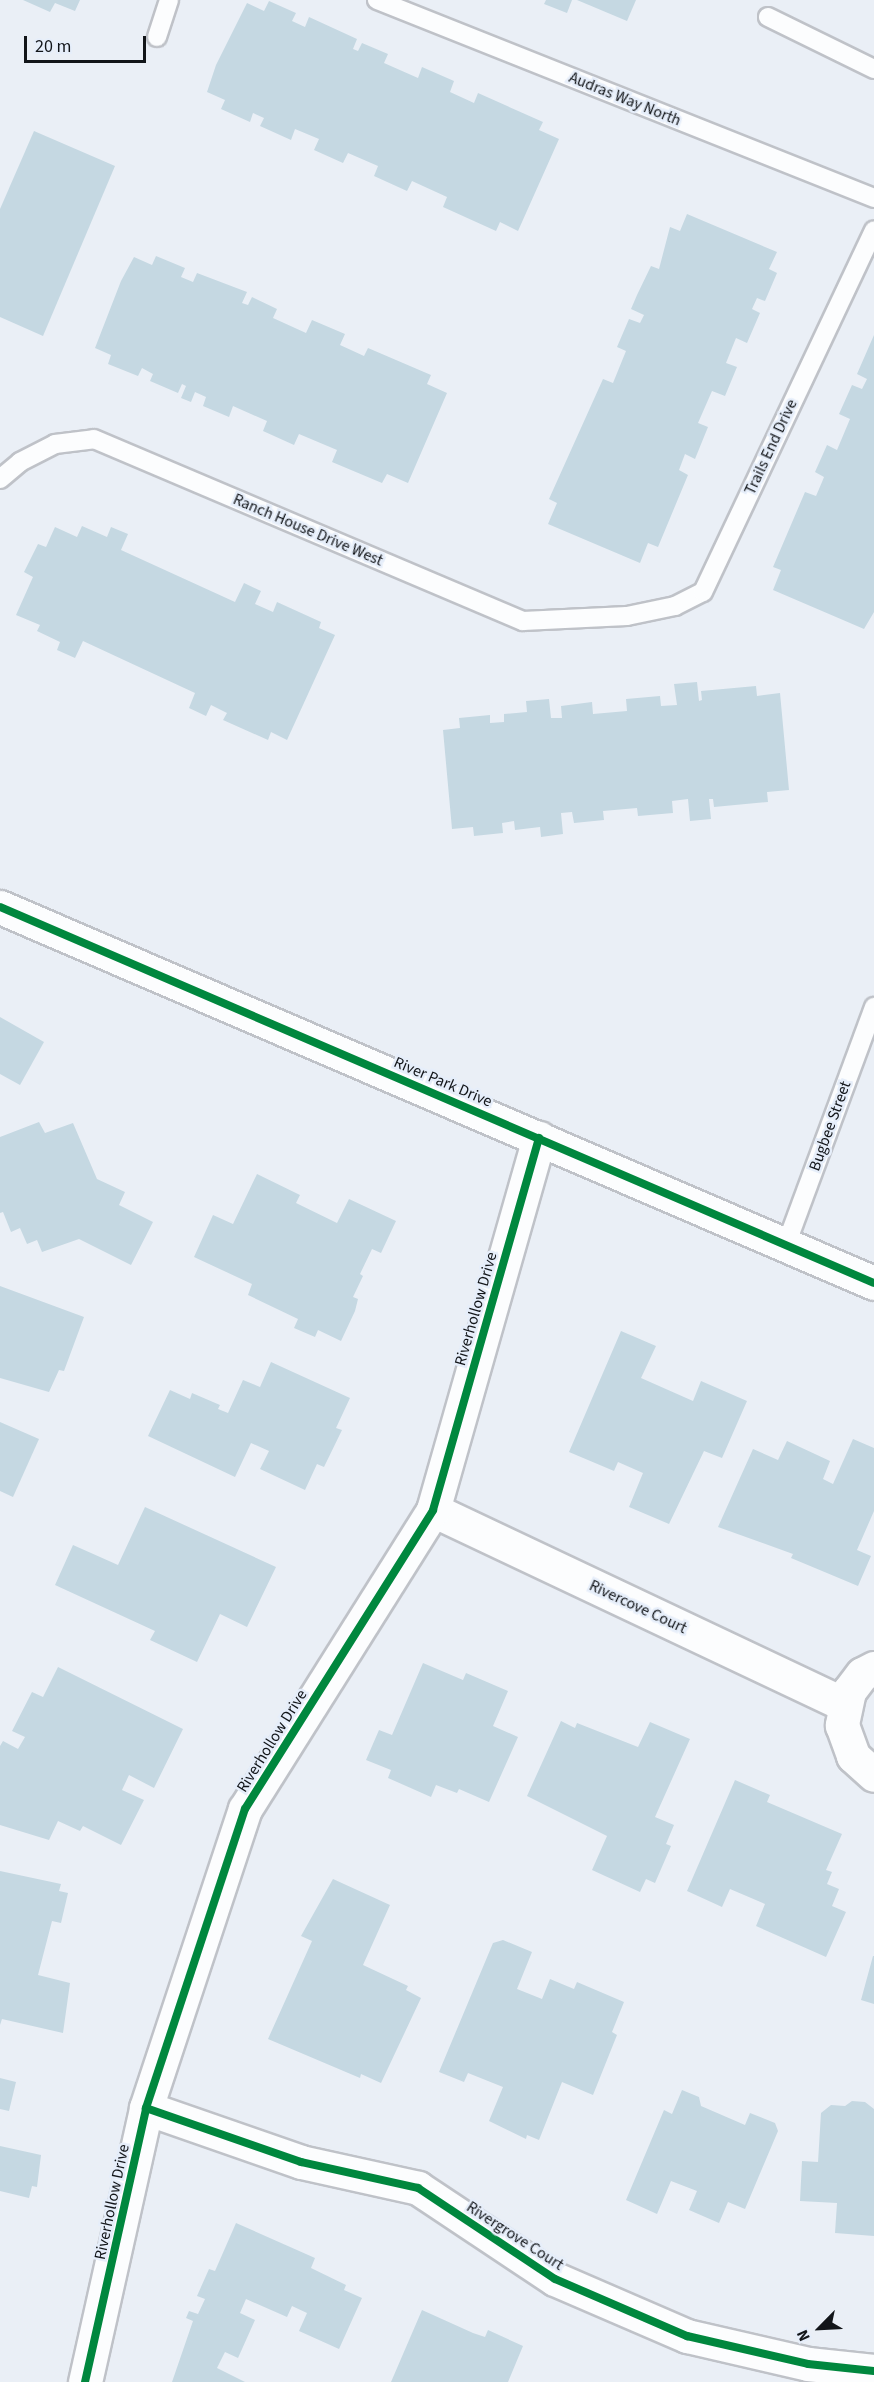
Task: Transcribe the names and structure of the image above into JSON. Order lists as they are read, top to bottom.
{
  "streets": {
    "street": [
      "River Park Drive",
      "Riverhollow Drive",
      "Rivercove Court",
      "Rivergrove Court"
    ],
    "lane": [
      "Audras Way North",
      "Trails End Drive",
      "Ranch House Drive West",
      "Bugbee Street"
    ]
  },
  "crossings": [
    ["Trails End Drive", "Ranch House Drive West"],
    ["River Park Drive", "Bugbee Street"],
    ["River Park Drive", "Riverhollow Drive"],
    ["Riverhollow Drive", "Rivercove Court"],
    ["Riverhollow Drive", "Rivergrove Court"]
  ],
  "scale_bar": "20 m",
  "north": "bottom left"
}
